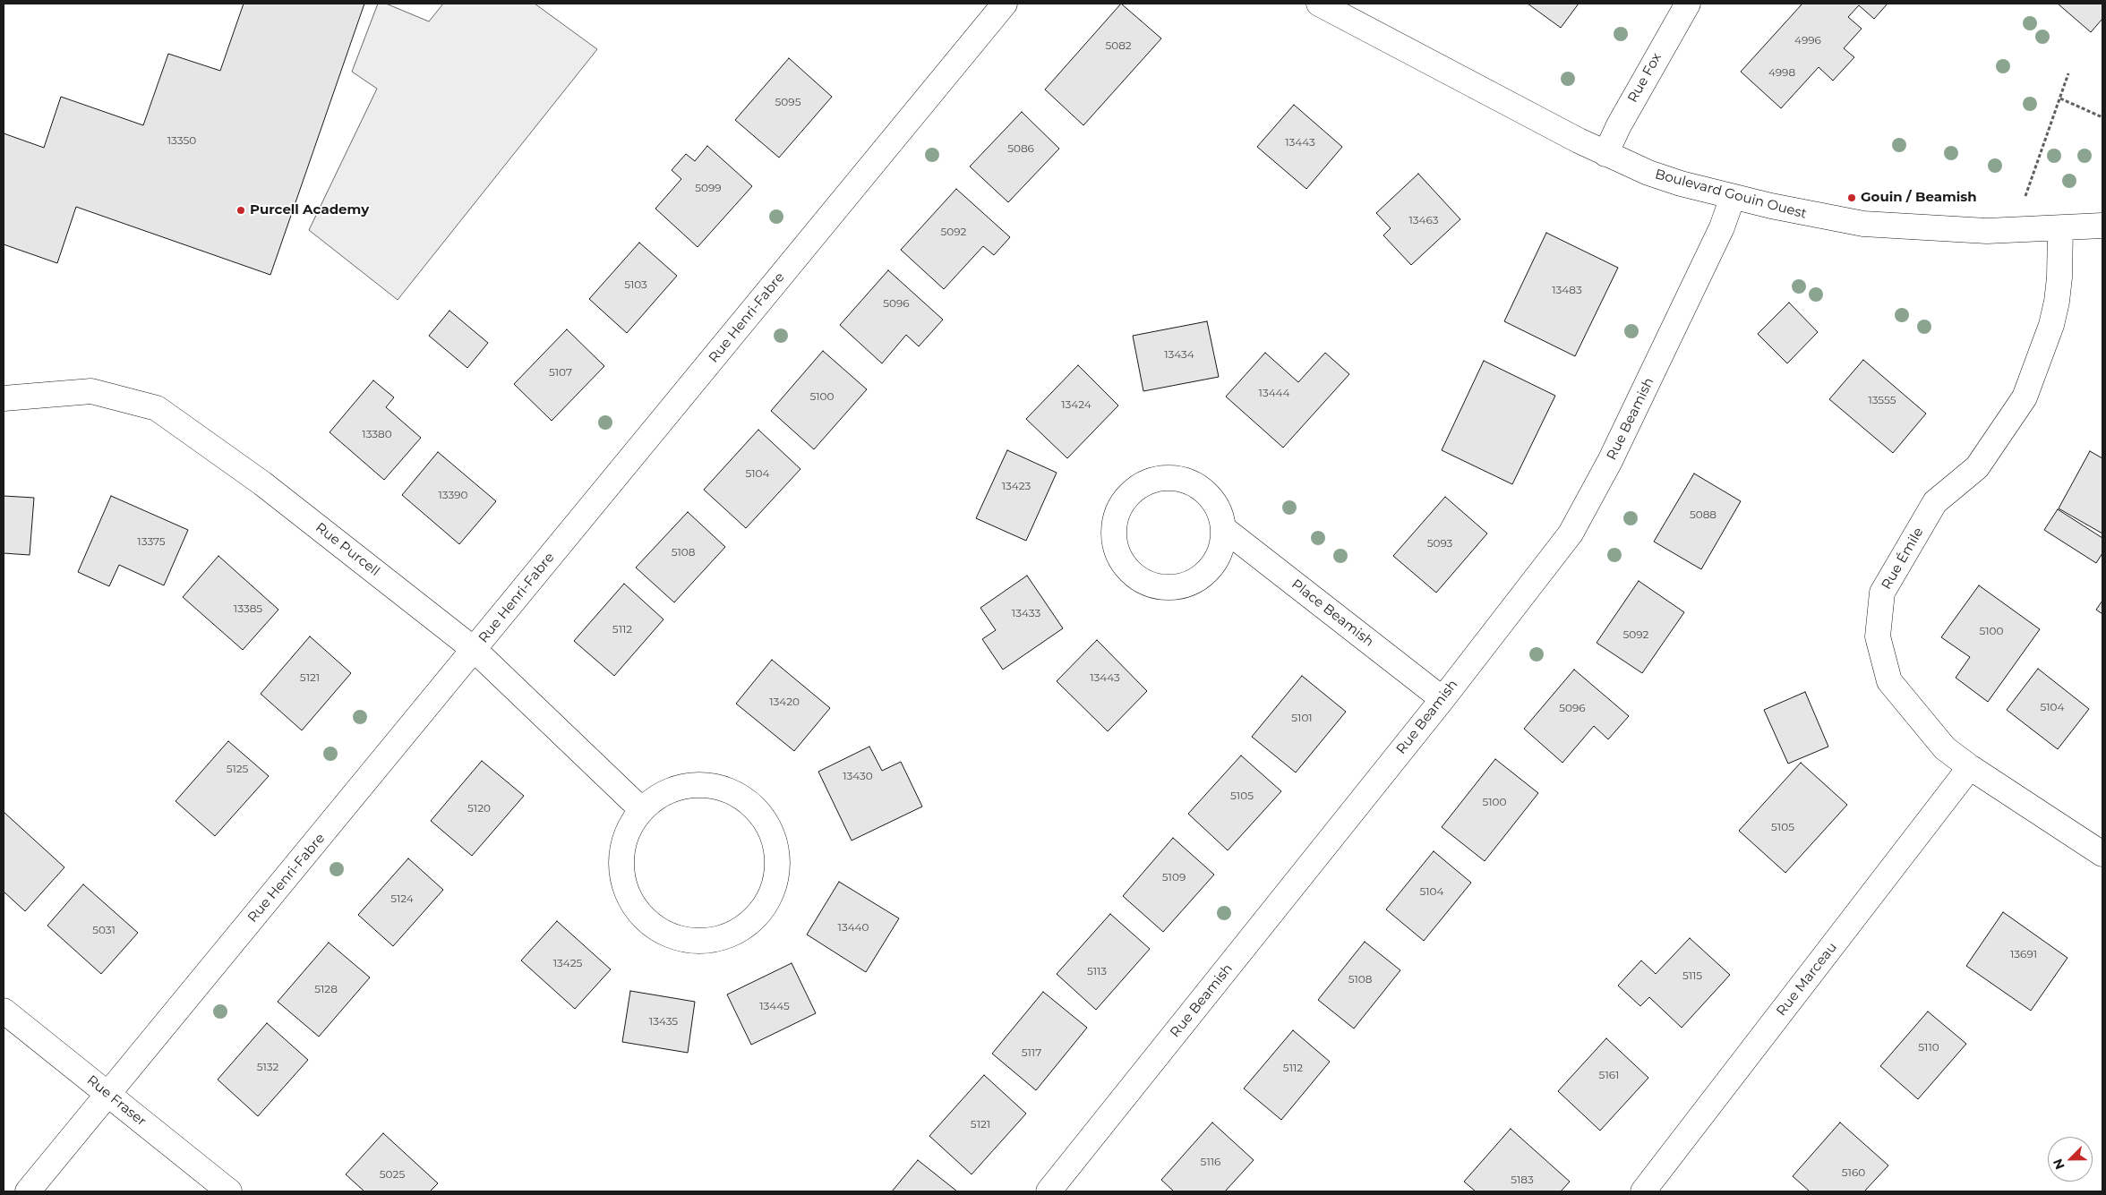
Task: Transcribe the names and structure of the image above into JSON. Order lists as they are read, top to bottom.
{
  "streets": {
    "street": [
      "Rue Fox",
      "Boulevard Gouin Ouest",
      "Rue Henri-Fabre",
      "Rue Beamish",
      "Rue Purcell",
      "Rue Émile",
      "Place Beamish",
      "Rue Marceau",
      "Rue Fraser"
    ]
  },
  "crossings": [
    ["Rue Fox", "Boulevard Gouin Ouest"],
    ["Boulevard Gouin Ouest", "Rue Beamish"],
    ["Boulevard Gouin Ouest", "Rue Émile"],
    ["Rue Henri-Fabre", "Rue Purcell"],
    ["Rue Henri-Fabre", "Rue Fraser"],
    ["Rue Beamish", "Place Beamish"],
    ["Rue Émile", "Rue Marceau"]
  ],
  "places": ["Gouin / Beamish", "Purcell Academy"],
  "house_numbers": [
    "4996",
    "5082",
    "4998",
    "5095",
    "13350",
    "13443",
    "5086",
    "5099",
    "13463",
    "5092",
    "5103",
    "13483",
    "5096",
    "13434",
    "5107",
    "13444",
    "5100",
    "13555",
    "13424",
    "13380",
    "5104",
    "13423",
    "13390",
    "5088",
    "13375",
    "5093",
    "5108",
    "13385",
    "13433",
    "5112",
    "5100",
    "5092",
    "5121",
    "13443",
    "13420",
    "5104",
    "5096",
    "5101",
    "5125",
    "13430",
    "5105",
    "5100",
    "5120",
    "5105",
    "5109",
    "5104",
    "5124",
    "13440",
    "5031",
    "13691",
    "13425",
    "5113",
    "5115",
    "5108",
    "5128",
    "13445",
    "13435",
    "5110",
    "5117",
    "5132",
    "5112",
    "5161",
    "5121",
    "5116",
    "5160",
    "5025",
    "5183"
  ],
  "north": "bottom left"
}
